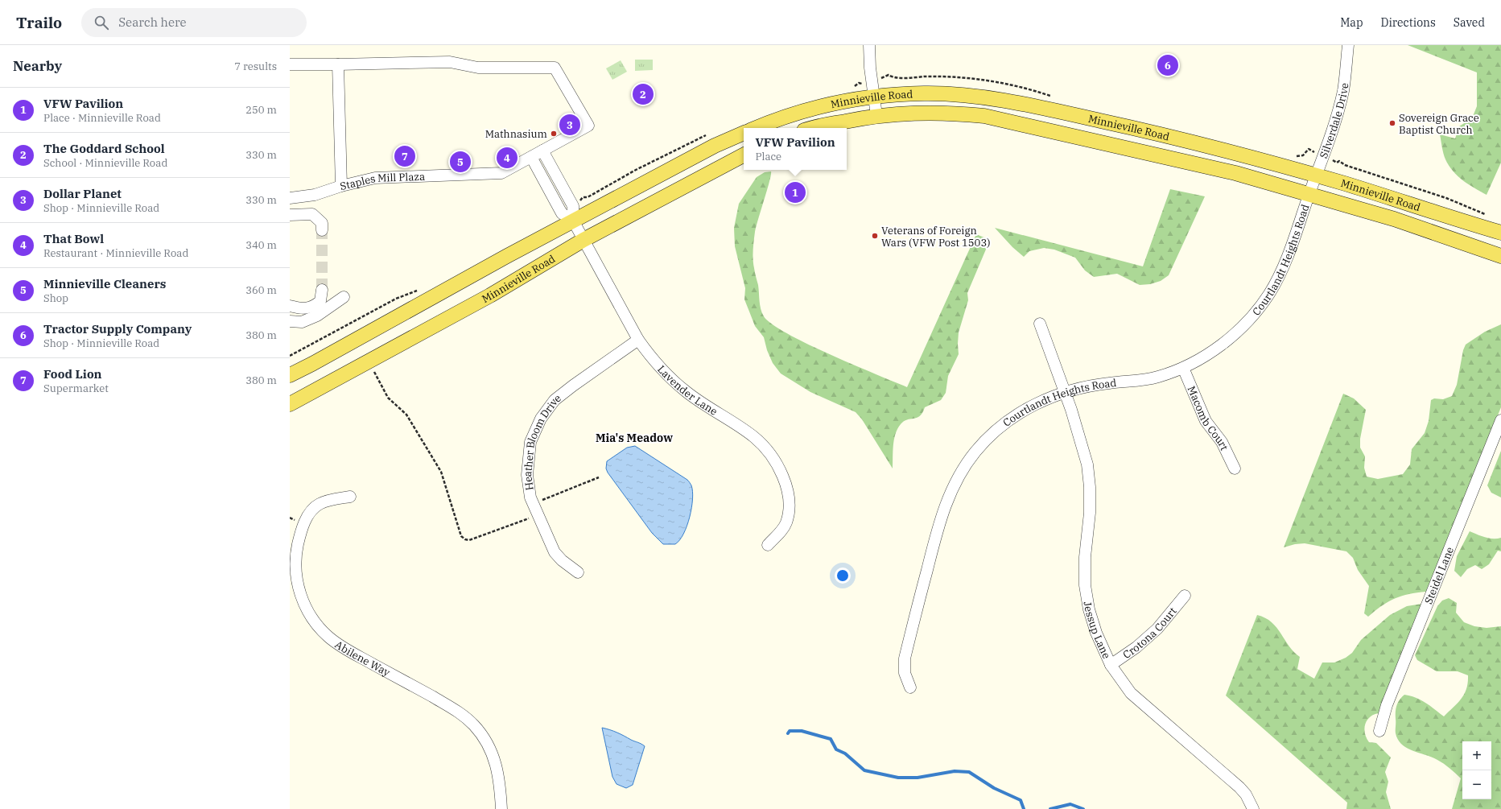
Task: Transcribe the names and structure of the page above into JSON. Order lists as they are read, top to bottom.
{
  "streets": {
    "main road": ["Minnieville Road"],
    "street": [
      "Silverdale Drive",
      "Staples Mill Plaza",
      "Courtlandt Heights Road",
      "Lavender Lane",
      "Macomb Court",
      "Heather Bloom Drive",
      "Steidel Lane",
      "Jessup Lane",
      "Crotona Court",
      "Abilene Way"
    ]
  },
  "crossings": [
    ["Minnieville Road", "Silverdale Drive"],
    ["Minnieville Road", "Courtlandt Heights Road"],
    ["Minnieville Road", "Lavender Lane"],
    ["Silverdale Drive", "Courtlandt Heights Road"],
    ["Courtlandt Heights Road", "Macomb Court"],
    ["Courtlandt Heights Road", "Jessup Lane"],
    ["Lavender Lane", "Heather Bloom Drive"],
    ["Jessup Lane", "Crotona Court"]
  ],
  "districts": ["Mia's Meadow"],
  "places": ["Sovereign Grace Baptist Church", "Mathnasium", "Veterans of Foreign Wars (VFW Post 1503)"],
  "page": {
    "header": "Trailo",
    "search": "Search here",
    "nav": ["Map", "Directions", "Saved"],
    "heading": ["Nearby", "7 results"],
    "pins": [
      "6",
      "2",
      "3",
      "7",
      "4",
      "5",
      "1"
    ],
    "list": [
      {
        "mark": "1",
        "name": "VFW Pavilion",
        "note": "Place · Minnieville Road",
        "value": "250 m"
      },
      {
        "mark": "2",
        "name": "The Goddard School",
        "note": "School · Minnieville Road",
        "value": "330 m"
      },
      {
        "mark": "3",
        "name": "Dollar Planet",
        "note": "Shop · Minnieville Road",
        "value": "330 m"
      },
      {
        "mark": "4",
        "name": "That Bowl",
        "note": "Restaurant · Minnieville Road",
        "value": "340 m"
      },
      {
        "mark": "5",
        "name": "Minnieville Cleaners",
        "note": "Shop",
        "value": "360 m"
      },
      {
        "mark": "6",
        "name": "Tractor Supply Company",
        "note": "Shop · Minnieville Road",
        "value": "380 m"
      },
      {
        "mark": "7",
        "name": "Food Lion",
        "note": "Supermarket",
        "value": "380 m"
      }
    ],
    "popup": ["VFW Pavilion", "Place"],
    "map_buttons": ["+", "−"]
  }
}
